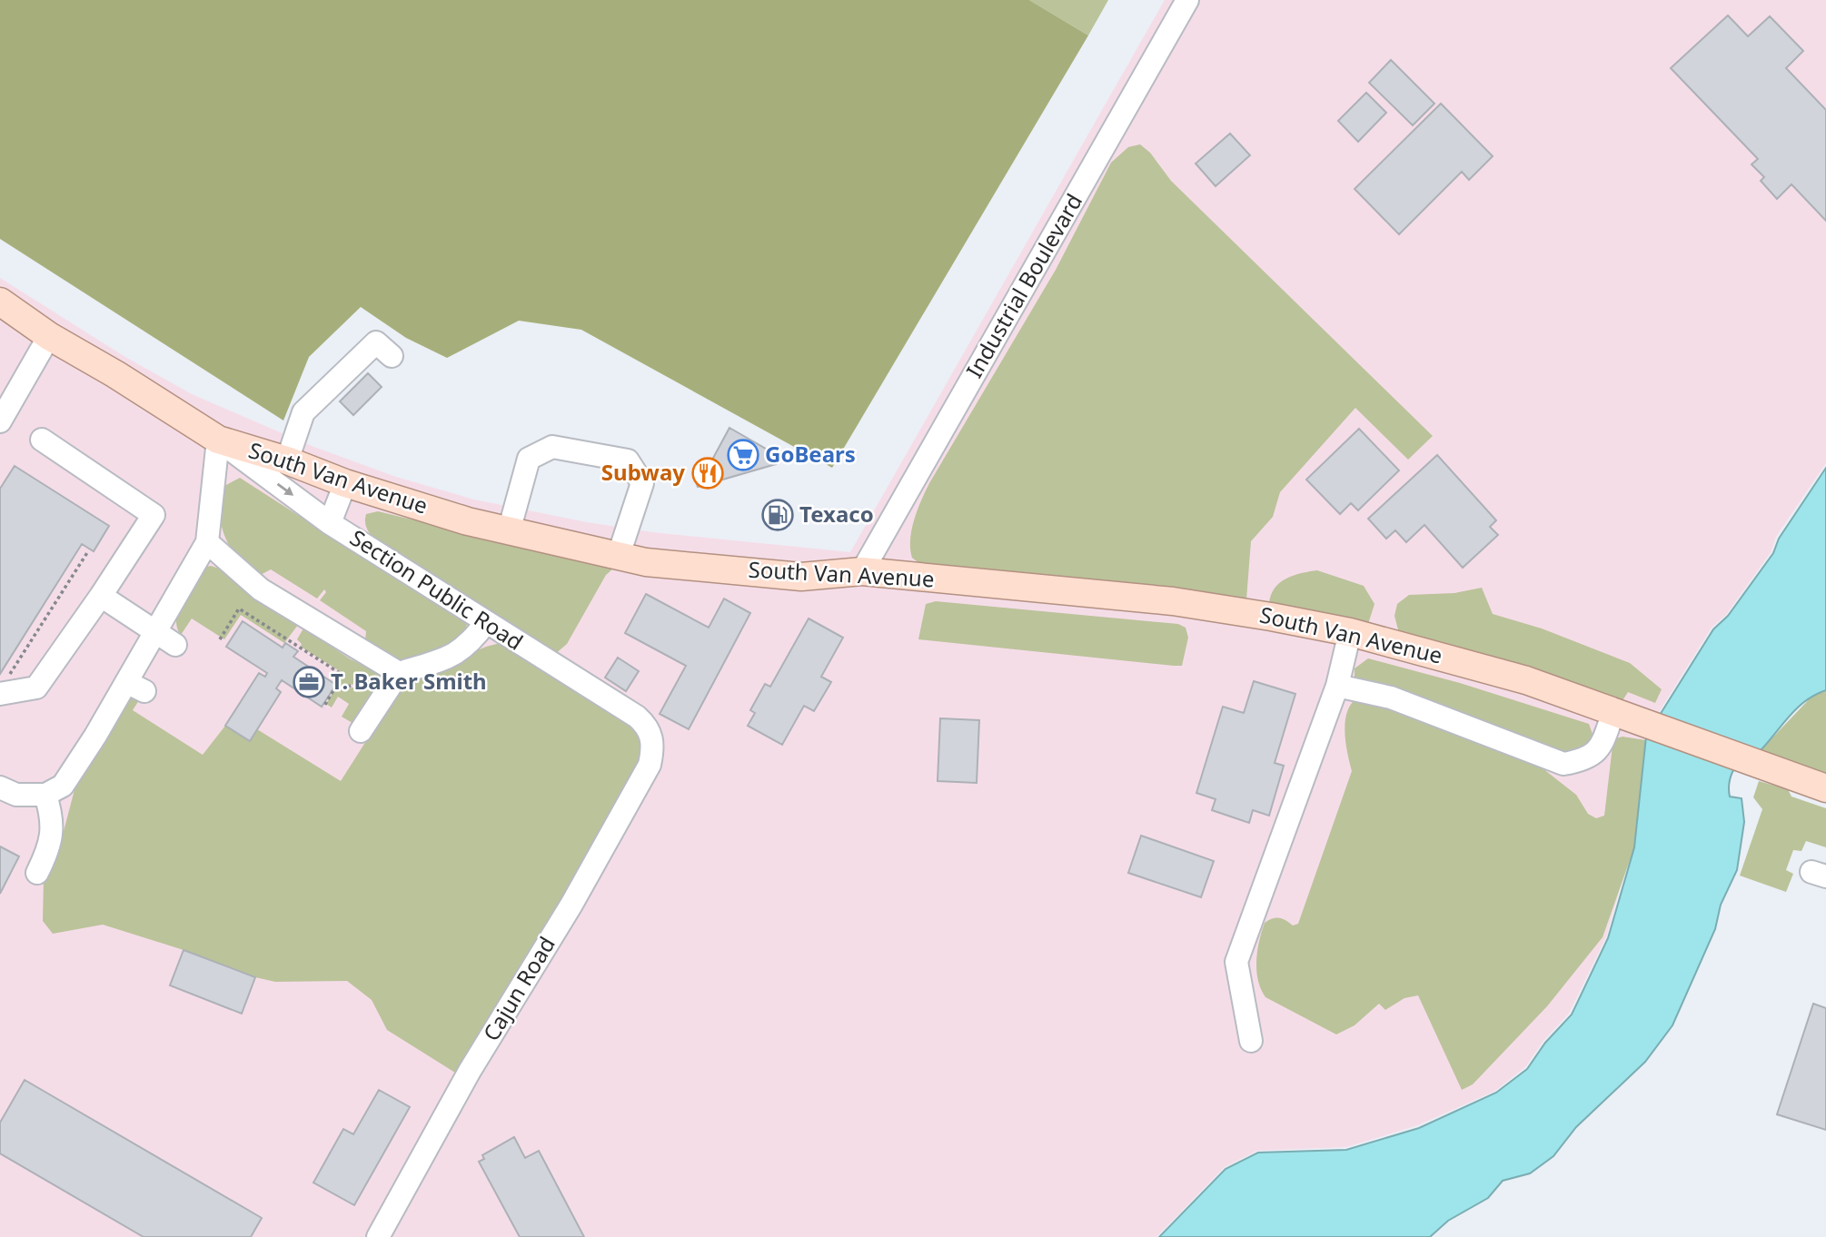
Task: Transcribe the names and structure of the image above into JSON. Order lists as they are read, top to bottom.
{
  "streets": {
    "main road": ["South Van Avenue"],
    "street": ["Industrial Boulevard", "Section Public Road", "Cajun Road"]
  },
  "crossings": [
    ["Industrial Boulevard", "South Van Avenue"],
    ["South Van Avenue", "Section Public Road"],
    ["Section Public Road", "Cajun Road"]
  ],
  "places": {
    "supermarket": ["GoBears"],
    "restaurant": ["Subway"],
    "fuel station": ["Texaco"],
    "office": ["T. Baker Smith"]
  }
}
